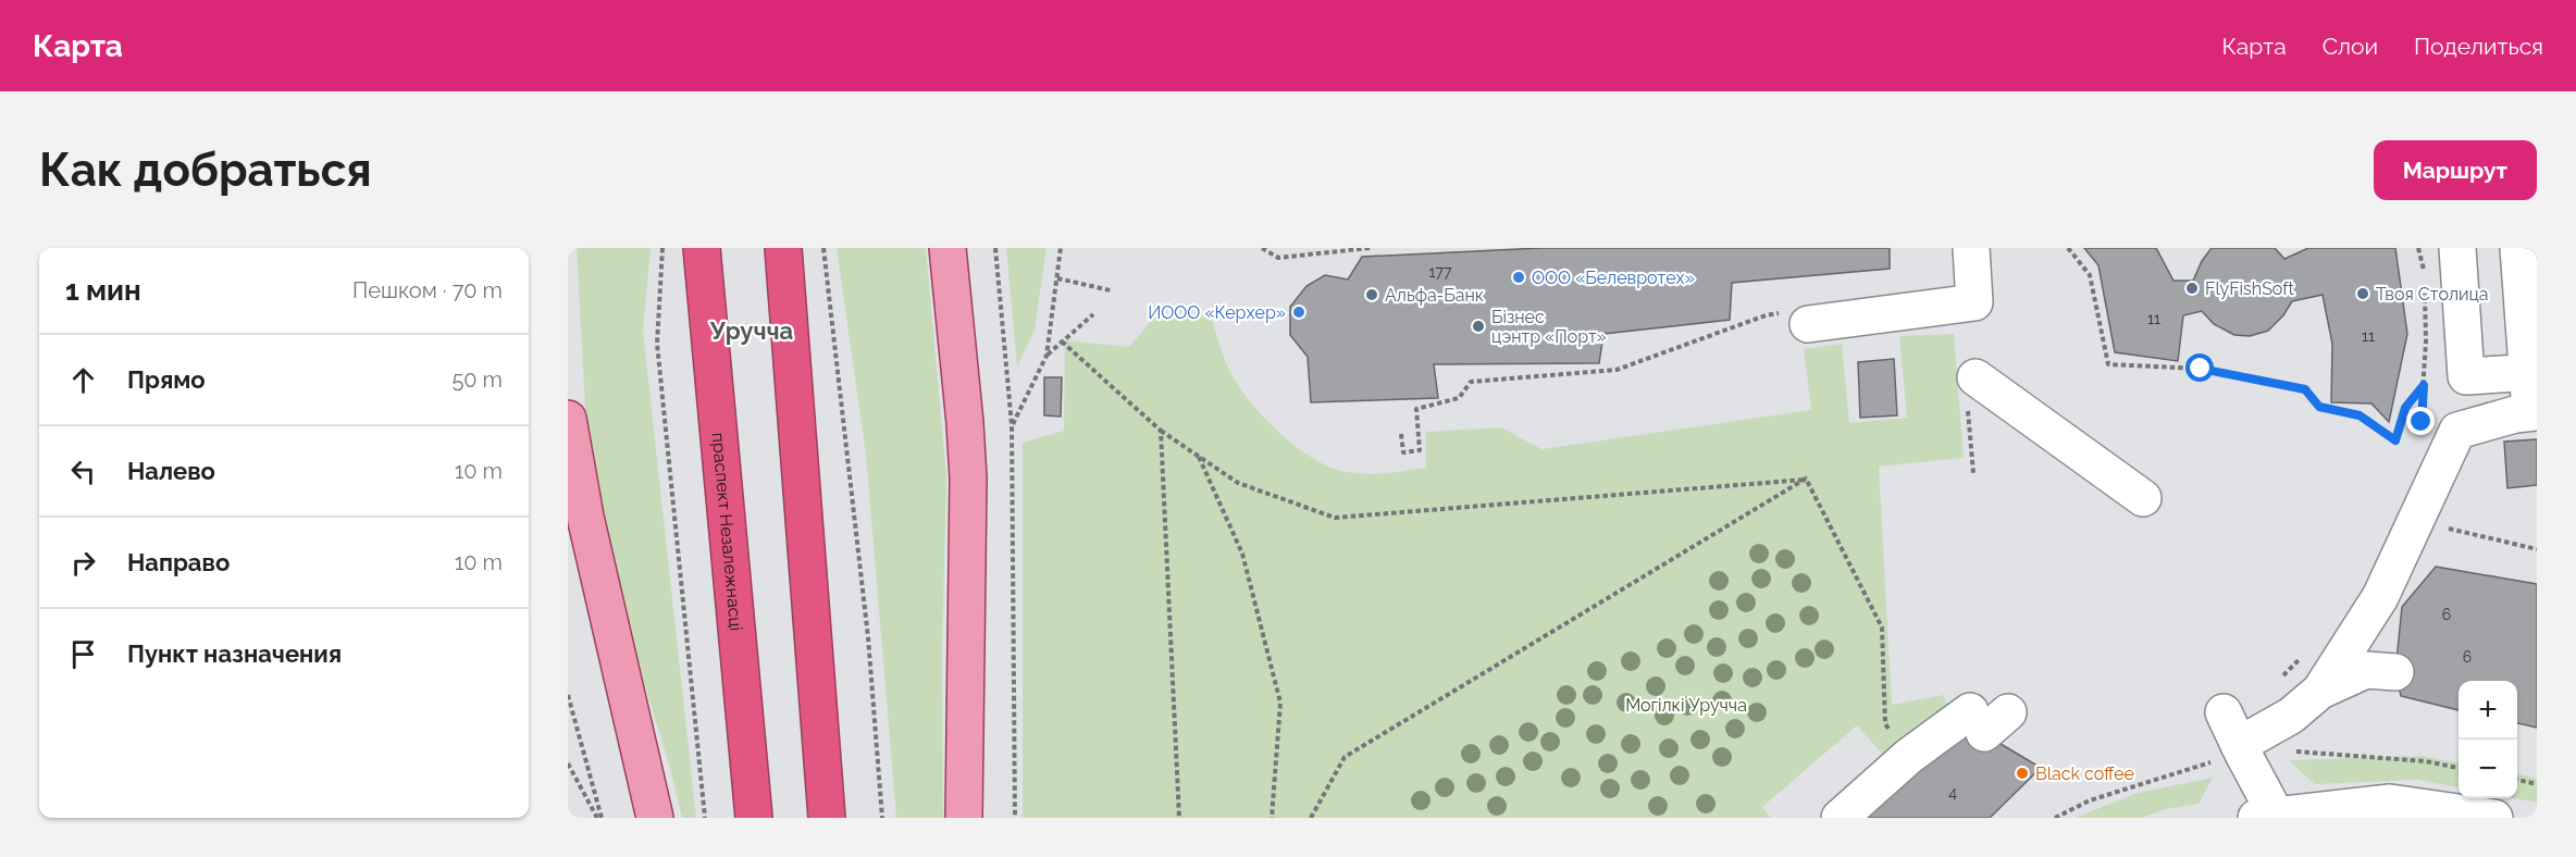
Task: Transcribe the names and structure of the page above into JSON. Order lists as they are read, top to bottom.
{
  "streets": {
    "highway": ["праспект Незалежнасці"]
  },
  "districts": ["Уручча"],
  "parks": ["Могілкі Уручча"],
  "places": [
    "ООО «Белевротех»",
    "FlyFishSoft",
    "Твоя Столица",
    "Альфа-Банк",
    "ИООО «Керхер»",
    "Бізнес цэнтр «Порт»",
    "Black coffee"
  ],
  "house_numbers": [
    "177",
    "11",
    "11",
    "6",
    "6",
    "4"
  ],
  "page": {
    "header": "Карта",
    "nav": ["Карта", "Слои", "Поделиться"],
    "buttons": "Маршрут",
    "title": "Как добраться",
    "heading": ["1 мин", "Пешком · 70 m"],
    "list": [
      ["Прямо", "50 m"],
      ["Налево", "10 m"],
      ["Направо", "10 m"],
      "Пункт назначения"
    ],
    "map_buttons": ["+", "−"]
  }
}
